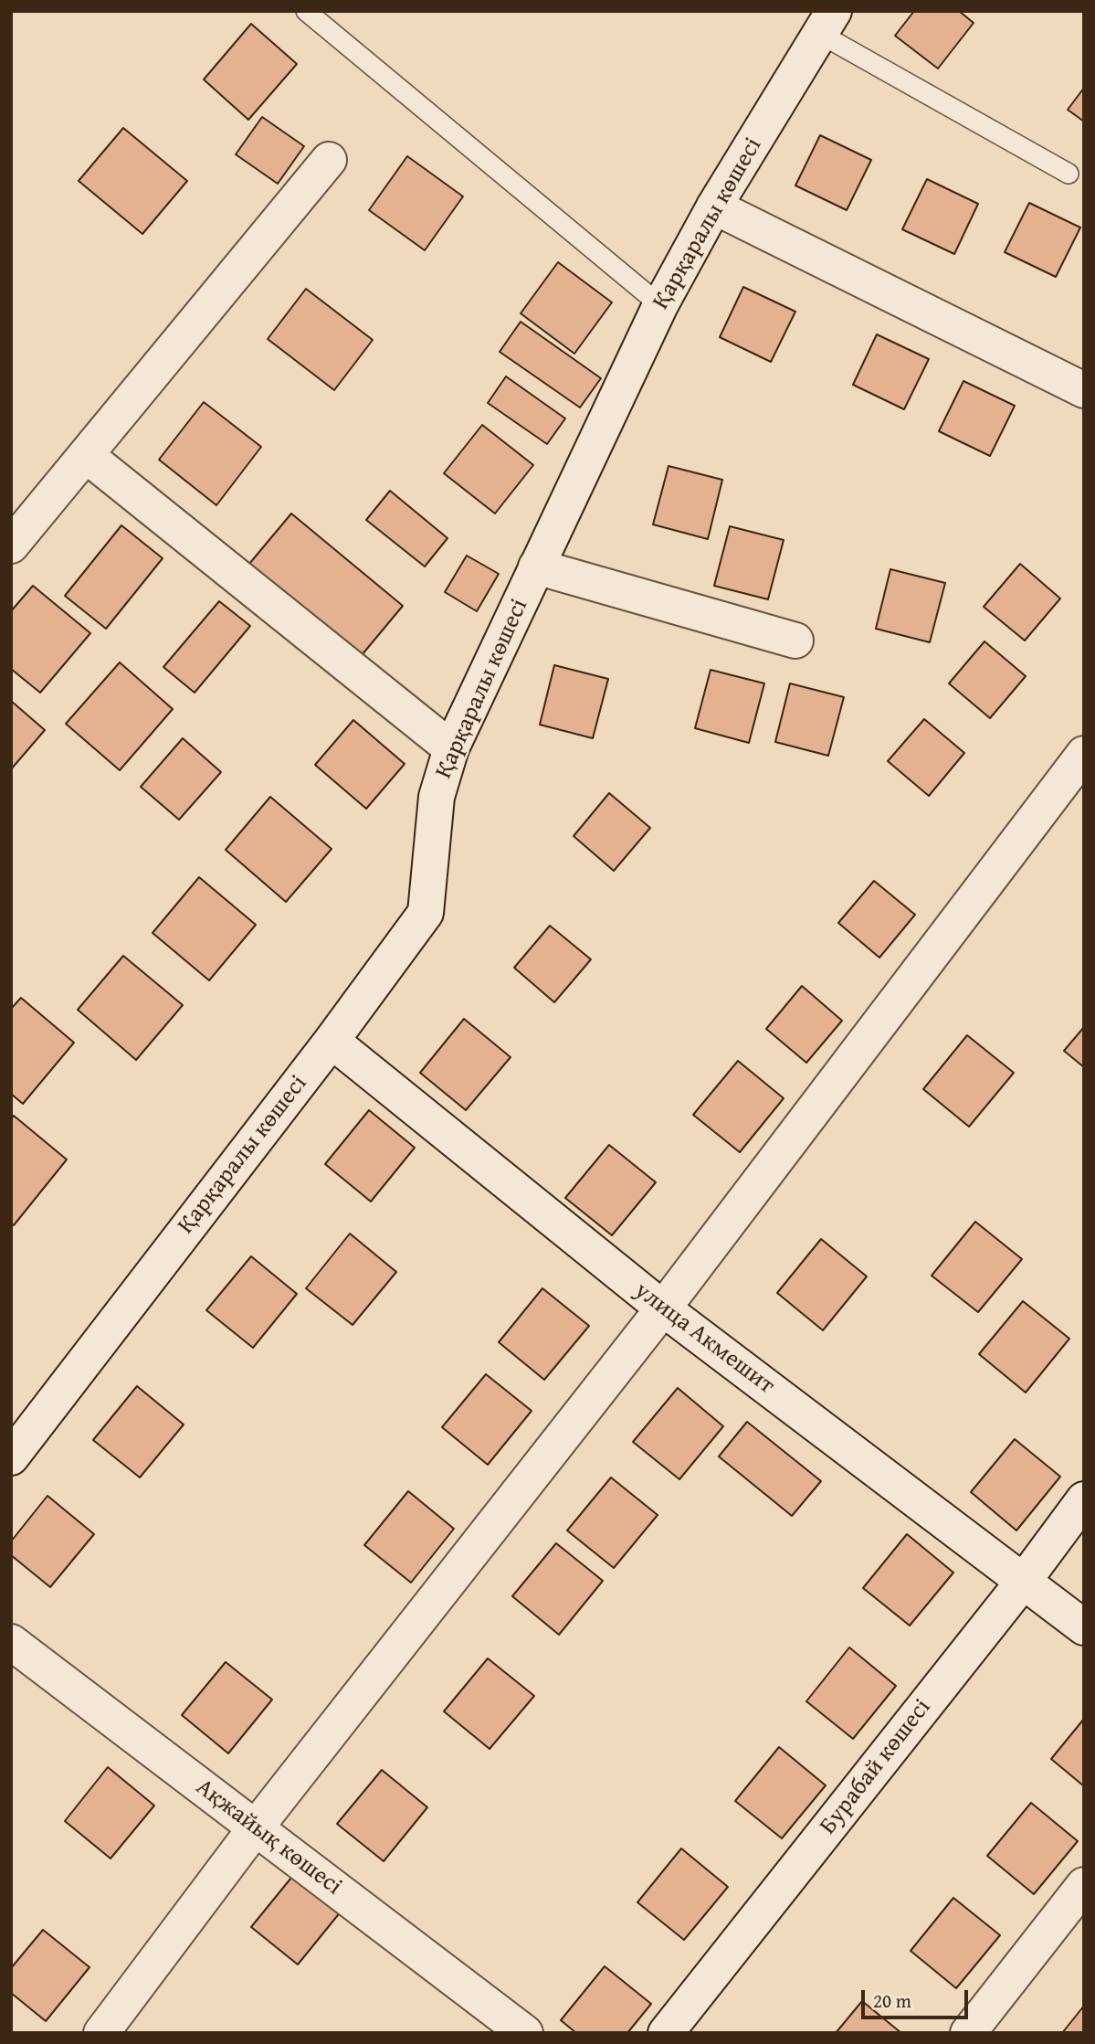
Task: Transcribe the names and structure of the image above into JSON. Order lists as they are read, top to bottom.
{
  "streets": {
    "street": [
      "Қарқаралы көшесі",
      "улица Акмешит",
      "Бурабай көшесі",
      "Ақжайық көшесі"
    ]
  },
  "crossings": [
    ["Қарқаралы көшесі", "улица Акмешит"],
    ["улица Акмешит", "Бурабай көшесі"]
  ],
  "scale_bar": "20 m"
}
